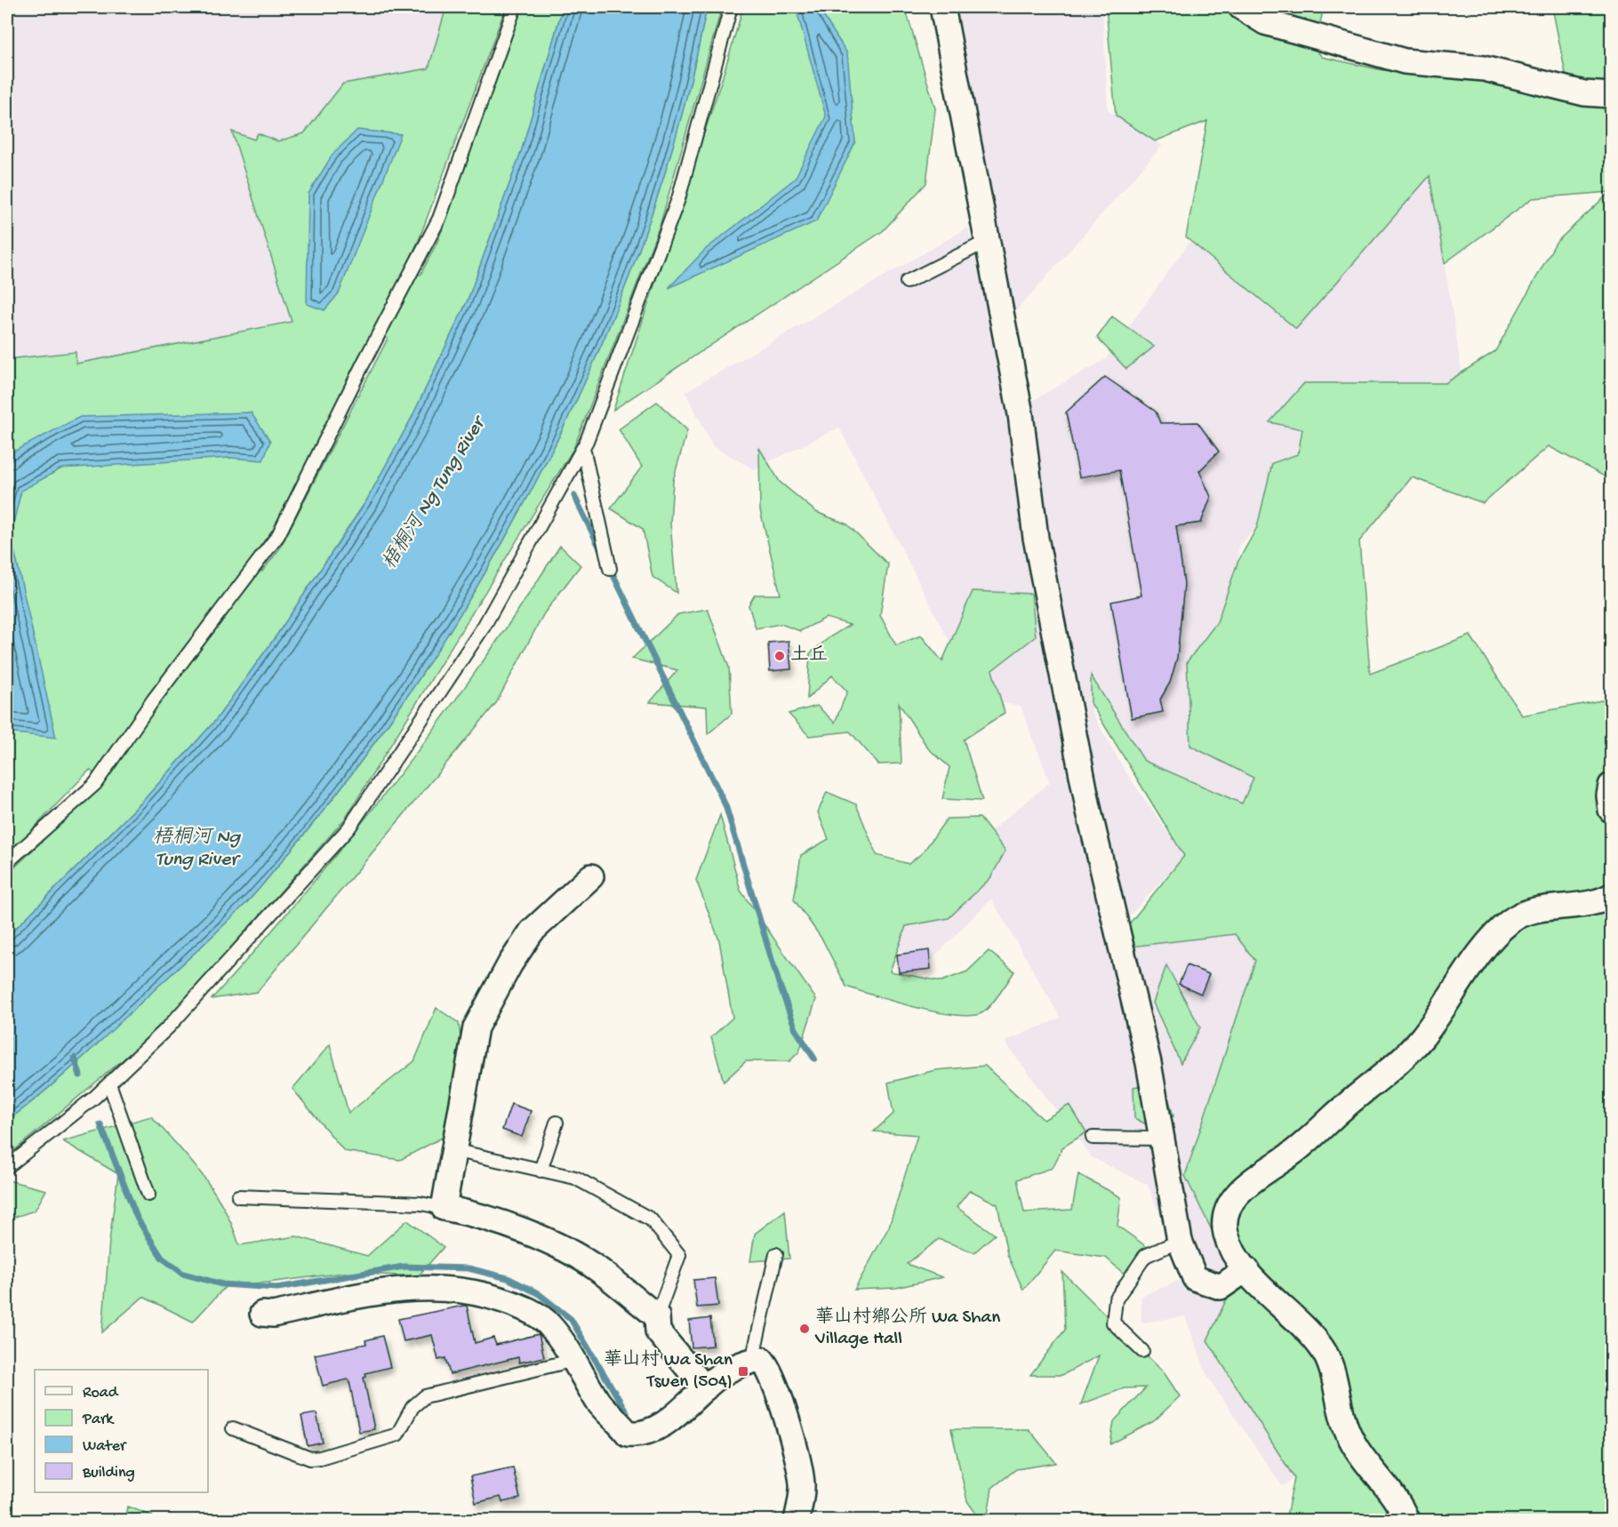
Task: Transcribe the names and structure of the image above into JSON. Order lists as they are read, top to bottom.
{
  "water": ["梧桐河 Ng Tung River"],
  "places": {
    "other": ["土丘", "華山村鄉公所 Wa Shan Village Hall"],
    "transit": ["華山村 Wa Shan Tsuen (504)"]
  },
  "legend": [
    "Road",
    "Park",
    "Water",
    "Building"
  ]
}
